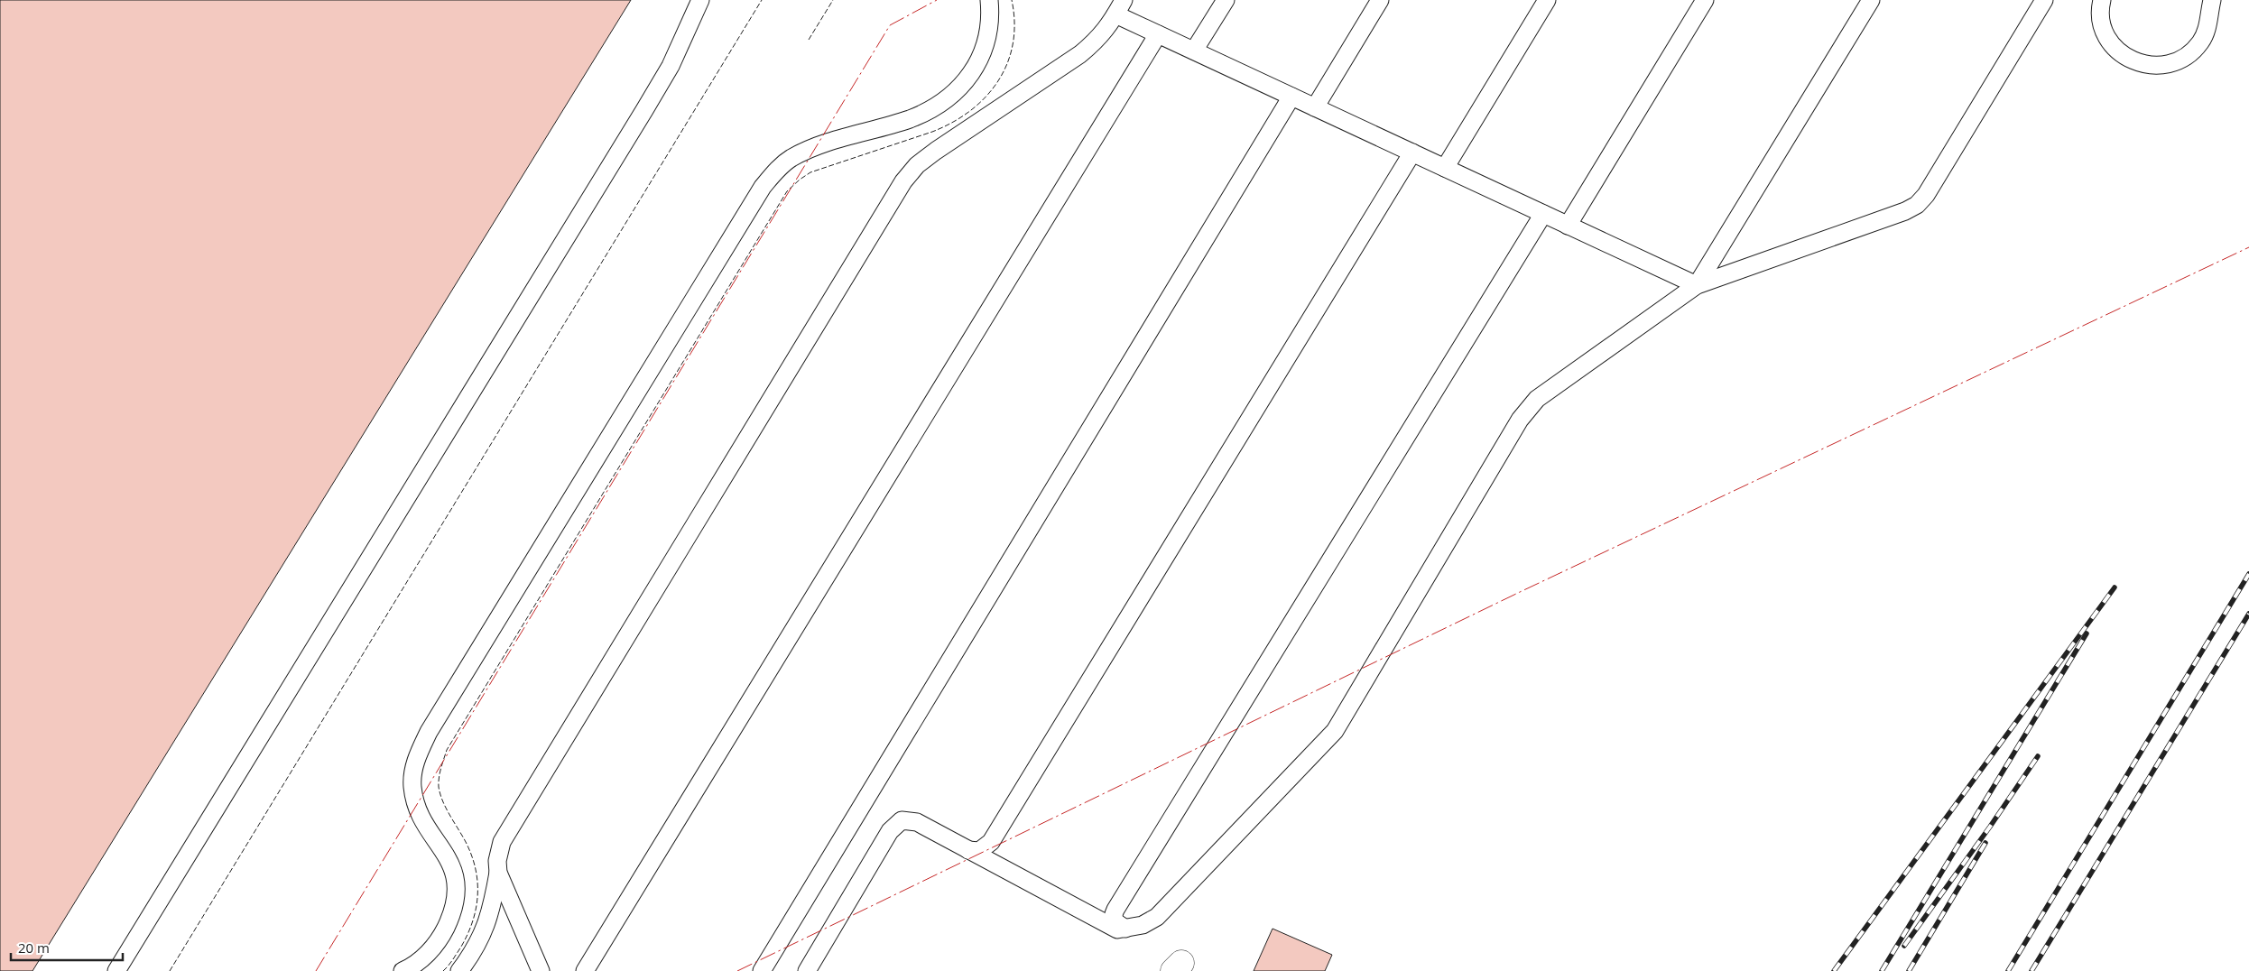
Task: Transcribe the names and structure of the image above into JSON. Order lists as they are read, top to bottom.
{
  "scale_bar": "20 m"
}
